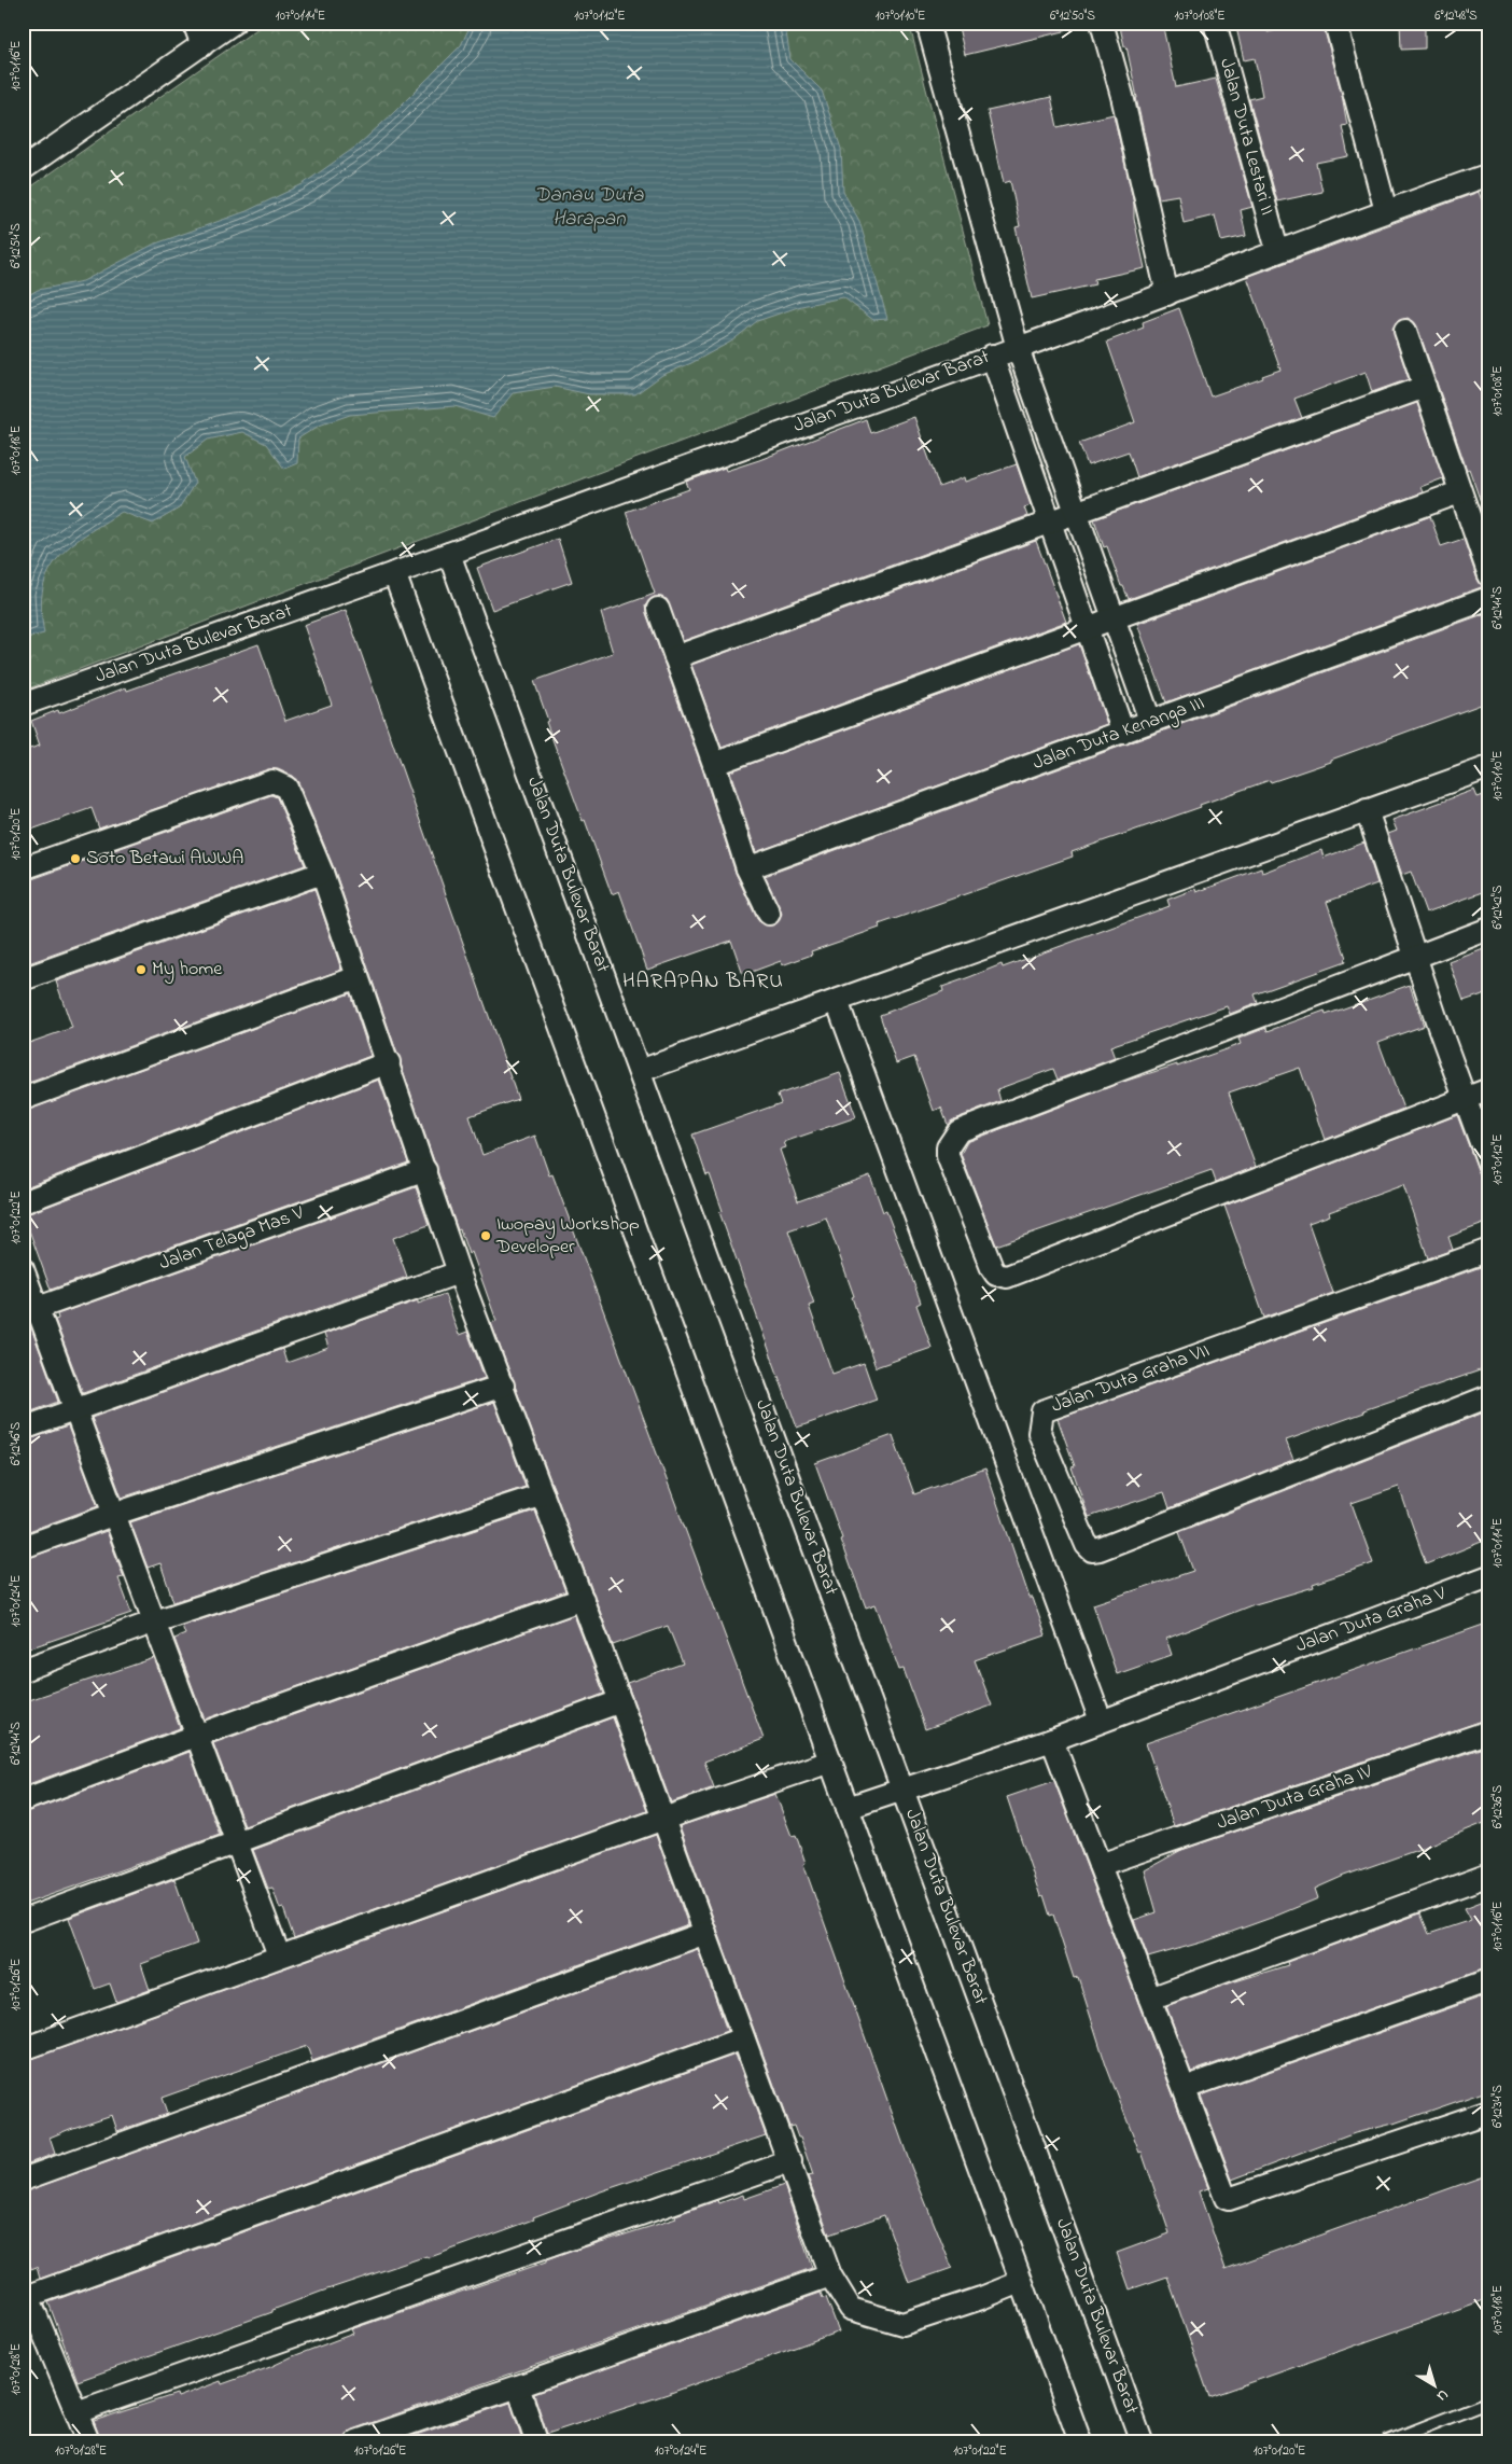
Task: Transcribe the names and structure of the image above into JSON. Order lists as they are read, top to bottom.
{
  "streets": {
    "street": [
      "Jalan Duta Lestari II",
      "Jalan Duta Bulevar Barat",
      "Jalan Duta Kenanga III",
      "Jalan Telaga Mas V",
      "Jalan Duta Graha VII",
      "Jalan Duta Graha V",
      "Jalan Duta Graha IV"
    ]
  },
  "crossings": [
    ["Jalan Duta Lestari II", "Jalan Duta Bulevar Barat"],
    ["Jalan Duta Bulevar Barat", "Jalan Duta Graha V"]
  ],
  "districts": ["HARAPAN BARU"],
  "water": ["Danau Duta Harapan"],
  "places": ["Soto Betawi AWWA", "My home", "Iwopay Workshop Developer"],
  "north": "bottom right",
  "coordinates": [
    "107°01'14\"E",
    "107°01'12\"E",
    "107°01'10\"E",
    "6°12'50\"S",
    "107°01'08\"E",
    "6°12'48\"S",
    "107°01'16\"E",
    "6°12'54\"S",
    "107°01'18\"E",
    "6°12'44\"S",
    "107°01'20\"E",
    "6°12'42\"S",
    "107°01'22\"E",
    "6°12'46\"S",
    "107°01'24\"E",
    "6°12'36\"S",
    "107°01'26\"E",
    "6°12'34\"S",
    "107°01'28\"E"
  ]
}
